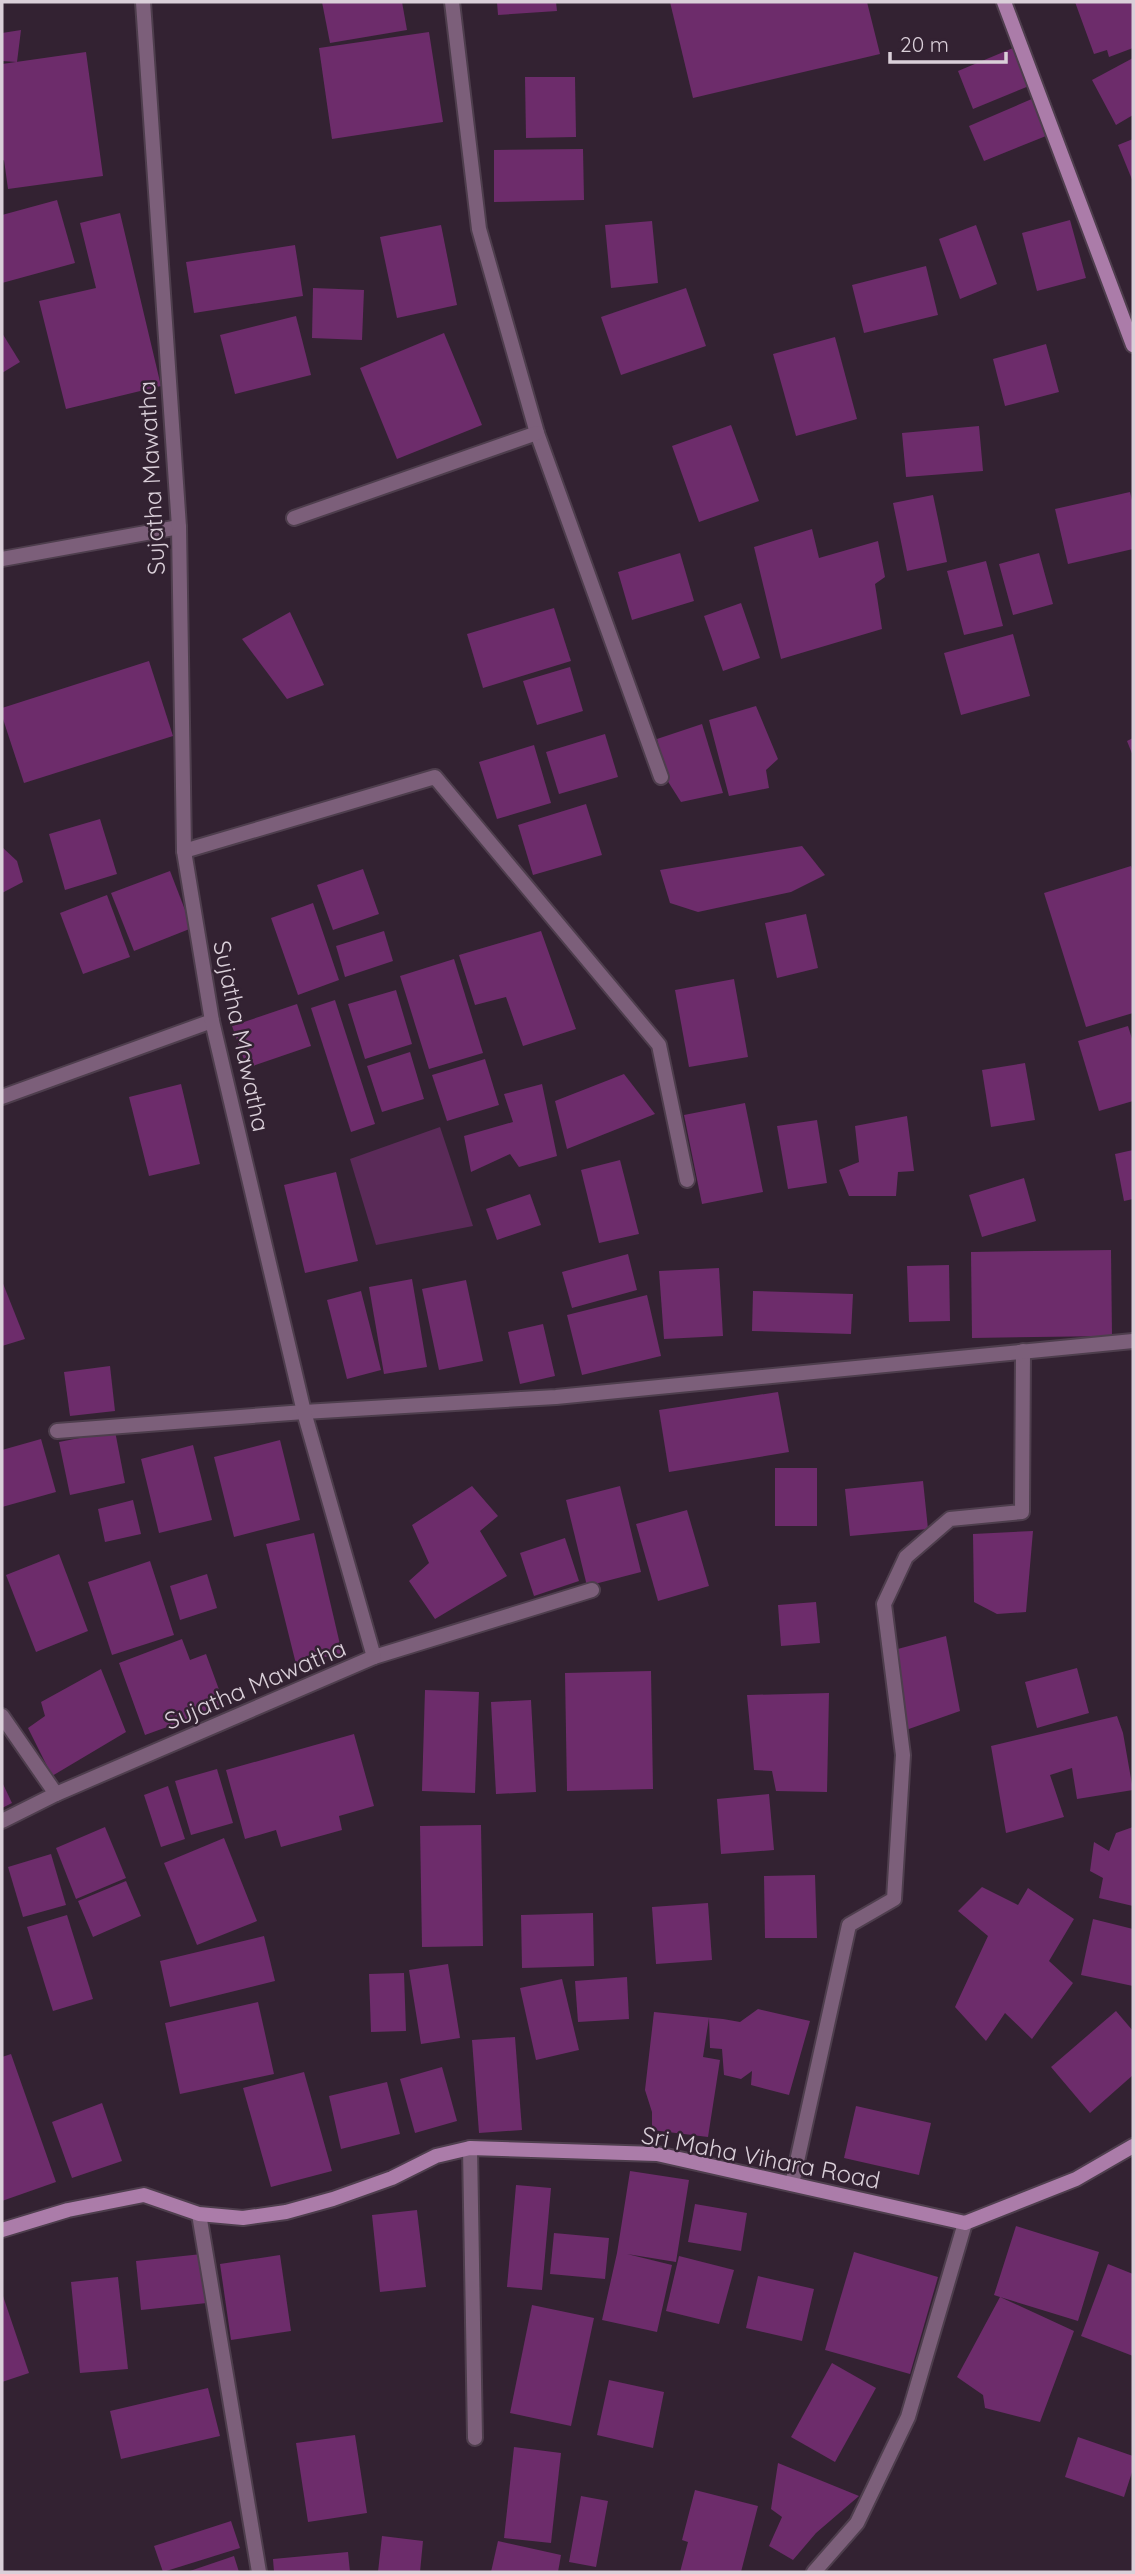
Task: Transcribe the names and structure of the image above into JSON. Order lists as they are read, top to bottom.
{
  "streets": {
    "street": ["Sujatha Mawatha", "Sri Maha Vihara Road"]
  },
  "scale_bar": "20 m"
}
